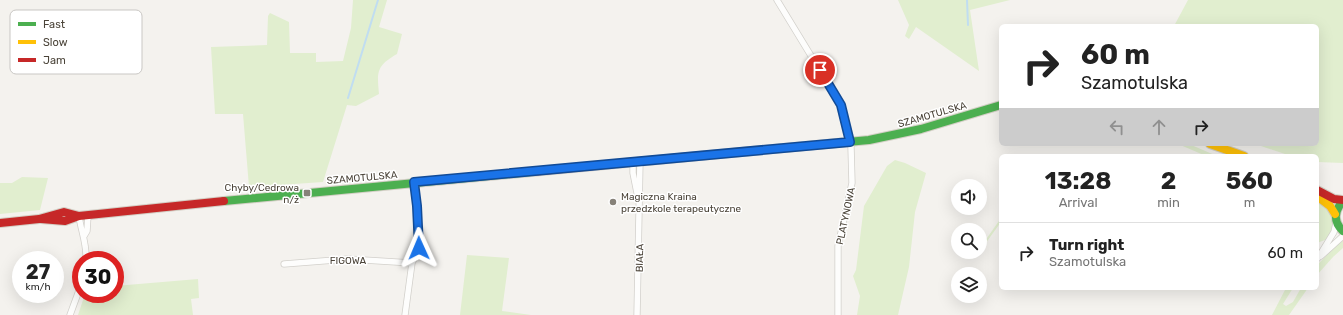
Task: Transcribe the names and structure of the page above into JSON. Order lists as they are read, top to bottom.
{
  "streets": {
    "street": [
      "SZAMOTULSKA",
      "PLATYNOWA",
      "BIAŁA",
      "FIGOWA"
    ]
  },
  "crossings": [
    ["SZAMOTULSKA", "PLATYNOWA"],
    ["SZAMOTULSKA", "BIAŁA"]
  ],
  "places": {
    "transit": ["Chyby/Cedrowa n/ż"],
    "other": ["Magiczna Kraina przedzkole terapeutyczne"]
  },
  "legend": ["Fast", "Slow", "Jam"],
  "page": {
    "turn": ["60 m", "Szamotulska"],
    "eta": [
      "13:28",
      "Arrival",
      "2",
      "min",
      "560",
      "m"
    ],
    "list": [
      {
        "name": "Turn right",
        "note": "Szamotulska",
        "value": "60 m"
      }
    ],
    "speed": "27 km/h",
    "limit": "30"
  }
}
